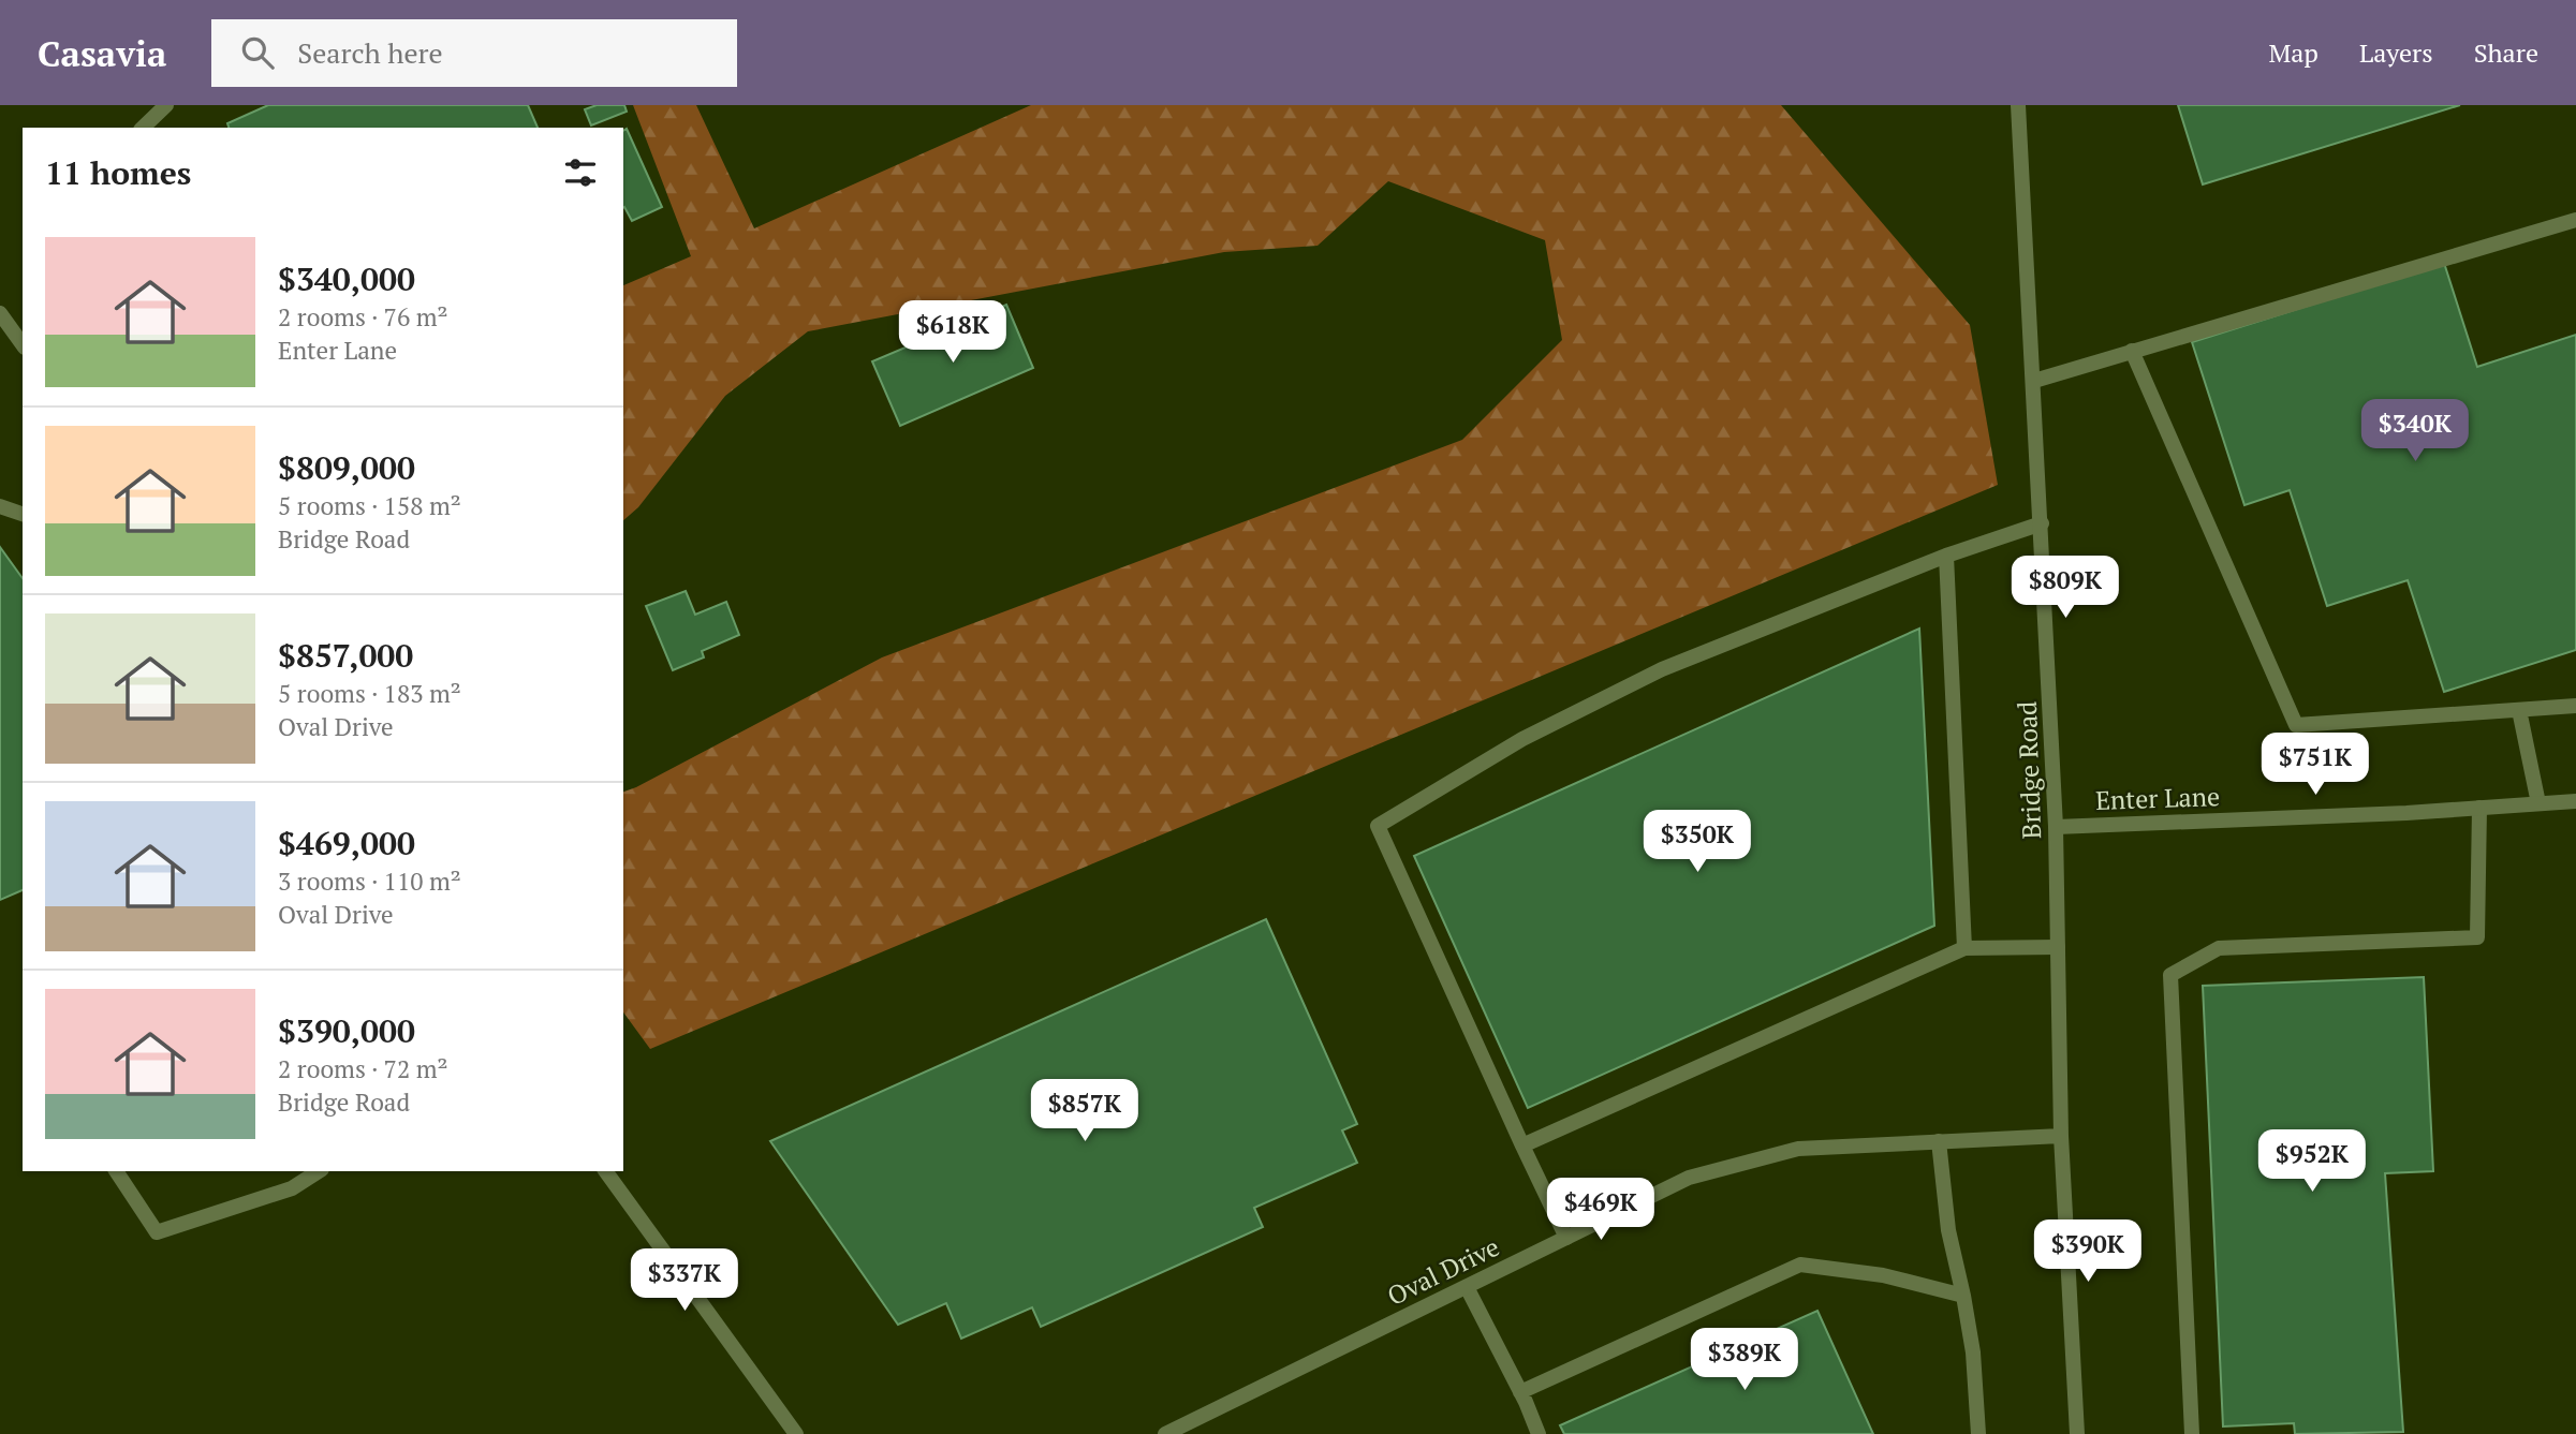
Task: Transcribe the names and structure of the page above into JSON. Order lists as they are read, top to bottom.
{
  "streets": {
    "street": ["Bridge Road", "Enter Lane", "Oval Drive"]
  },
  "crossings": [
    ["Bridge Road", "Enter Lane"],
    ["Bridge Road", "Oval Drive"]
  ],
  "page": {
    "header": "Casavia",
    "search": "Search here",
    "nav": ["Map", "Layers", "Share"],
    "heading": "11 homes",
    "list": [
      {
        "name": "$340,000",
        "note": "2 rooms · 76 m² · Enter Lane"
      },
      {
        "name": "$809,000",
        "note": "5 rooms · 158 m² · Bridge Road"
      },
      {
        "name": "$857,000",
        "note": "5 rooms · 183 m² · Oval Drive"
      },
      {
        "name": "$469,000",
        "note": "3 rooms · 110 m² · Oval Drive"
      },
      {
        "name": "$390,000",
        "note": "2 rooms · 72 m² · Bridge Road"
      }
    ],
    "price": [
      "$618K",
      "$340K",
      "$809K",
      "$751K",
      "$350K",
      "$857K",
      "$952K",
      "$469K",
      "$390K",
      "$337K",
      "$389K"
    ]
  }
}
